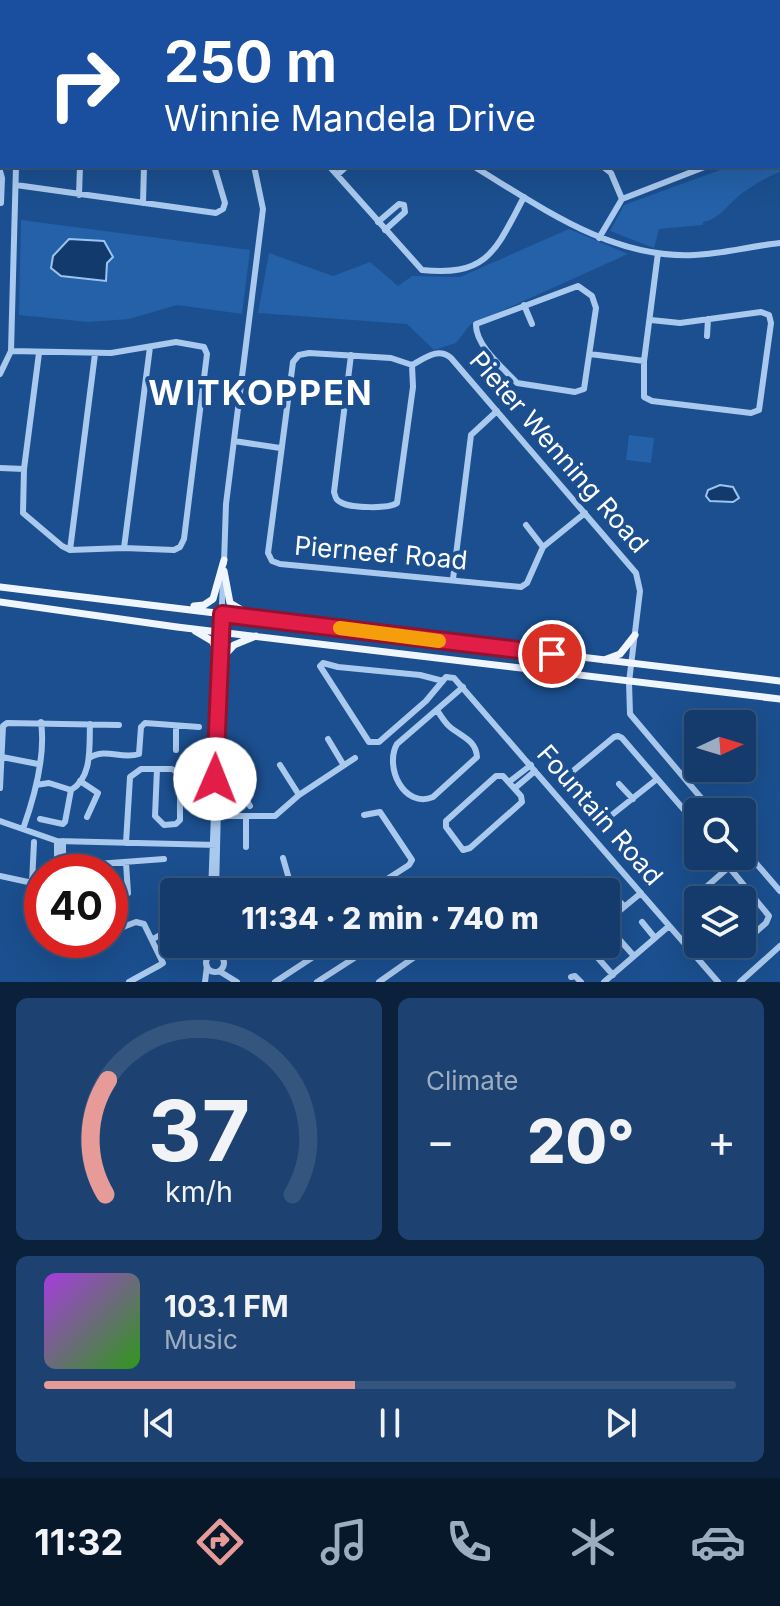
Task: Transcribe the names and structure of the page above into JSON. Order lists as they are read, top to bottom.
{
  "streets": {
    "street": ["Pieter Wenning Road", "Pierneef Road", "Fountain Road"]
  },
  "crossings": [
    ["Pieter Wenning Road", "Pierneef Road"]
  ],
  "districts": ["WITKOPPEN"],
  "north": "right",
  "page": {
    "turn": ["250 m", "Winnie Mandela Drive"],
    "limit": "40",
    "trip": "11:34 · 2 min · 740 m",
    "tile": "Climate",
    "heat": ["−", "20°", "+"],
    "song": ["103.1 FM", "Music"],
    "tabs": "11:32",
    "gauge": ["37", "km/h"]
  }
}
